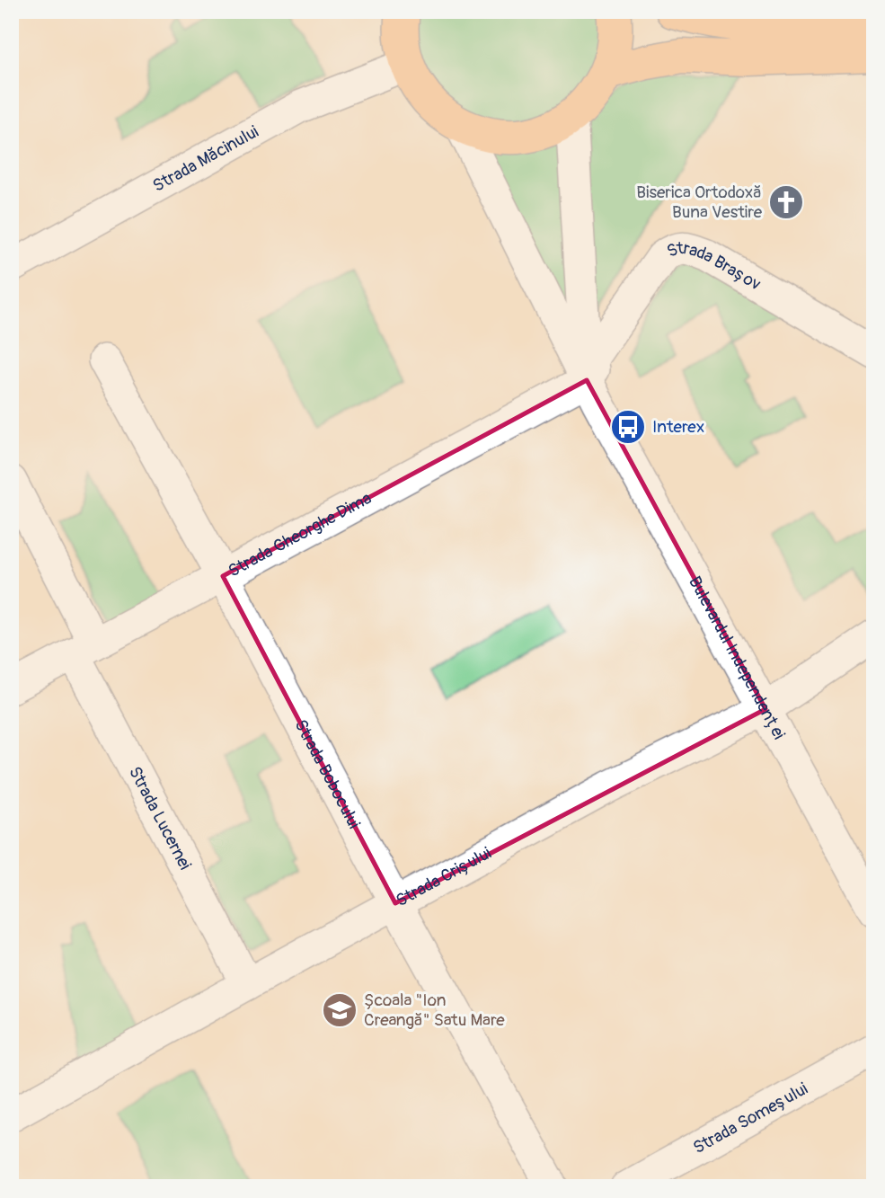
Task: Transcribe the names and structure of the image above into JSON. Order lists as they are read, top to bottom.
{
  "streets": {
    "main road": ["Bulevardul Independenței"],
    "street": [
      "Strada Măcinului",
      "Strada Brașov",
      "Strada Gheorghe Dima",
      "Strada Bobocului",
      "Strada Lucernei",
      "Strada Crișului",
      "Strada Someșului"
    ]
  },
  "crossings": [
    ["Strada Măcinului", "Bulevardul Independenței"],
    ["Strada Brașov", "Strada Gheorghe Dima"],
    ["Strada Brașov", "Bulevardul Independenței"],
    ["Strada Gheorghe Dima", "Bulevardul Independenței"],
    ["Strada Gheorghe Dima", "Strada Bobocului"],
    ["Strada Gheorghe Dima", "Strada Lucernei"],
    ["Bulevardul Independenței", "Strada Crișului"],
    ["Strada Bobocului", "Strada Crișului"],
    ["Strada Lucernei", "Strada Crișului"]
  ],
  "places": {
    "church": ["Biserica Ortodoxă Buna Vestire"],
    "bus stop": ["Interex"],
    "school or university": ["Școala \"Ion Creangă\" Satu Mare"]
  }
}
